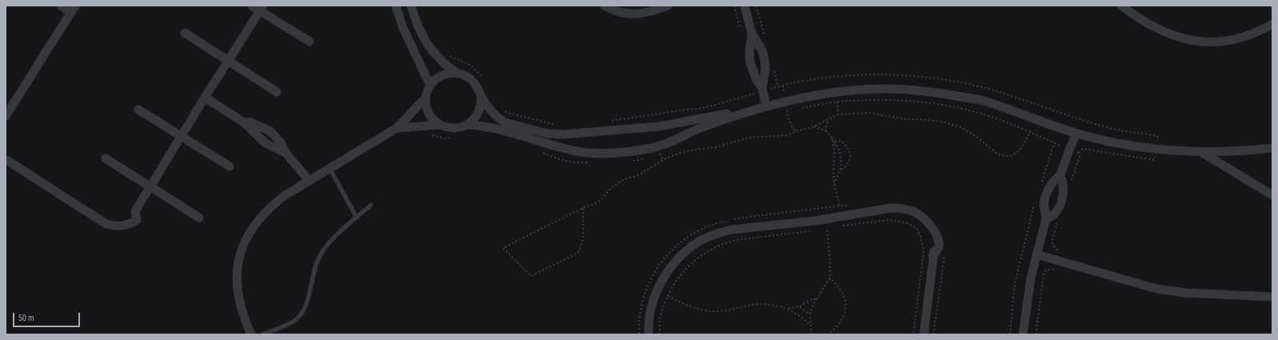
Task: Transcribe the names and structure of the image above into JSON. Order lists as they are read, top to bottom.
{
  "scale_bar": "50 m"
}
